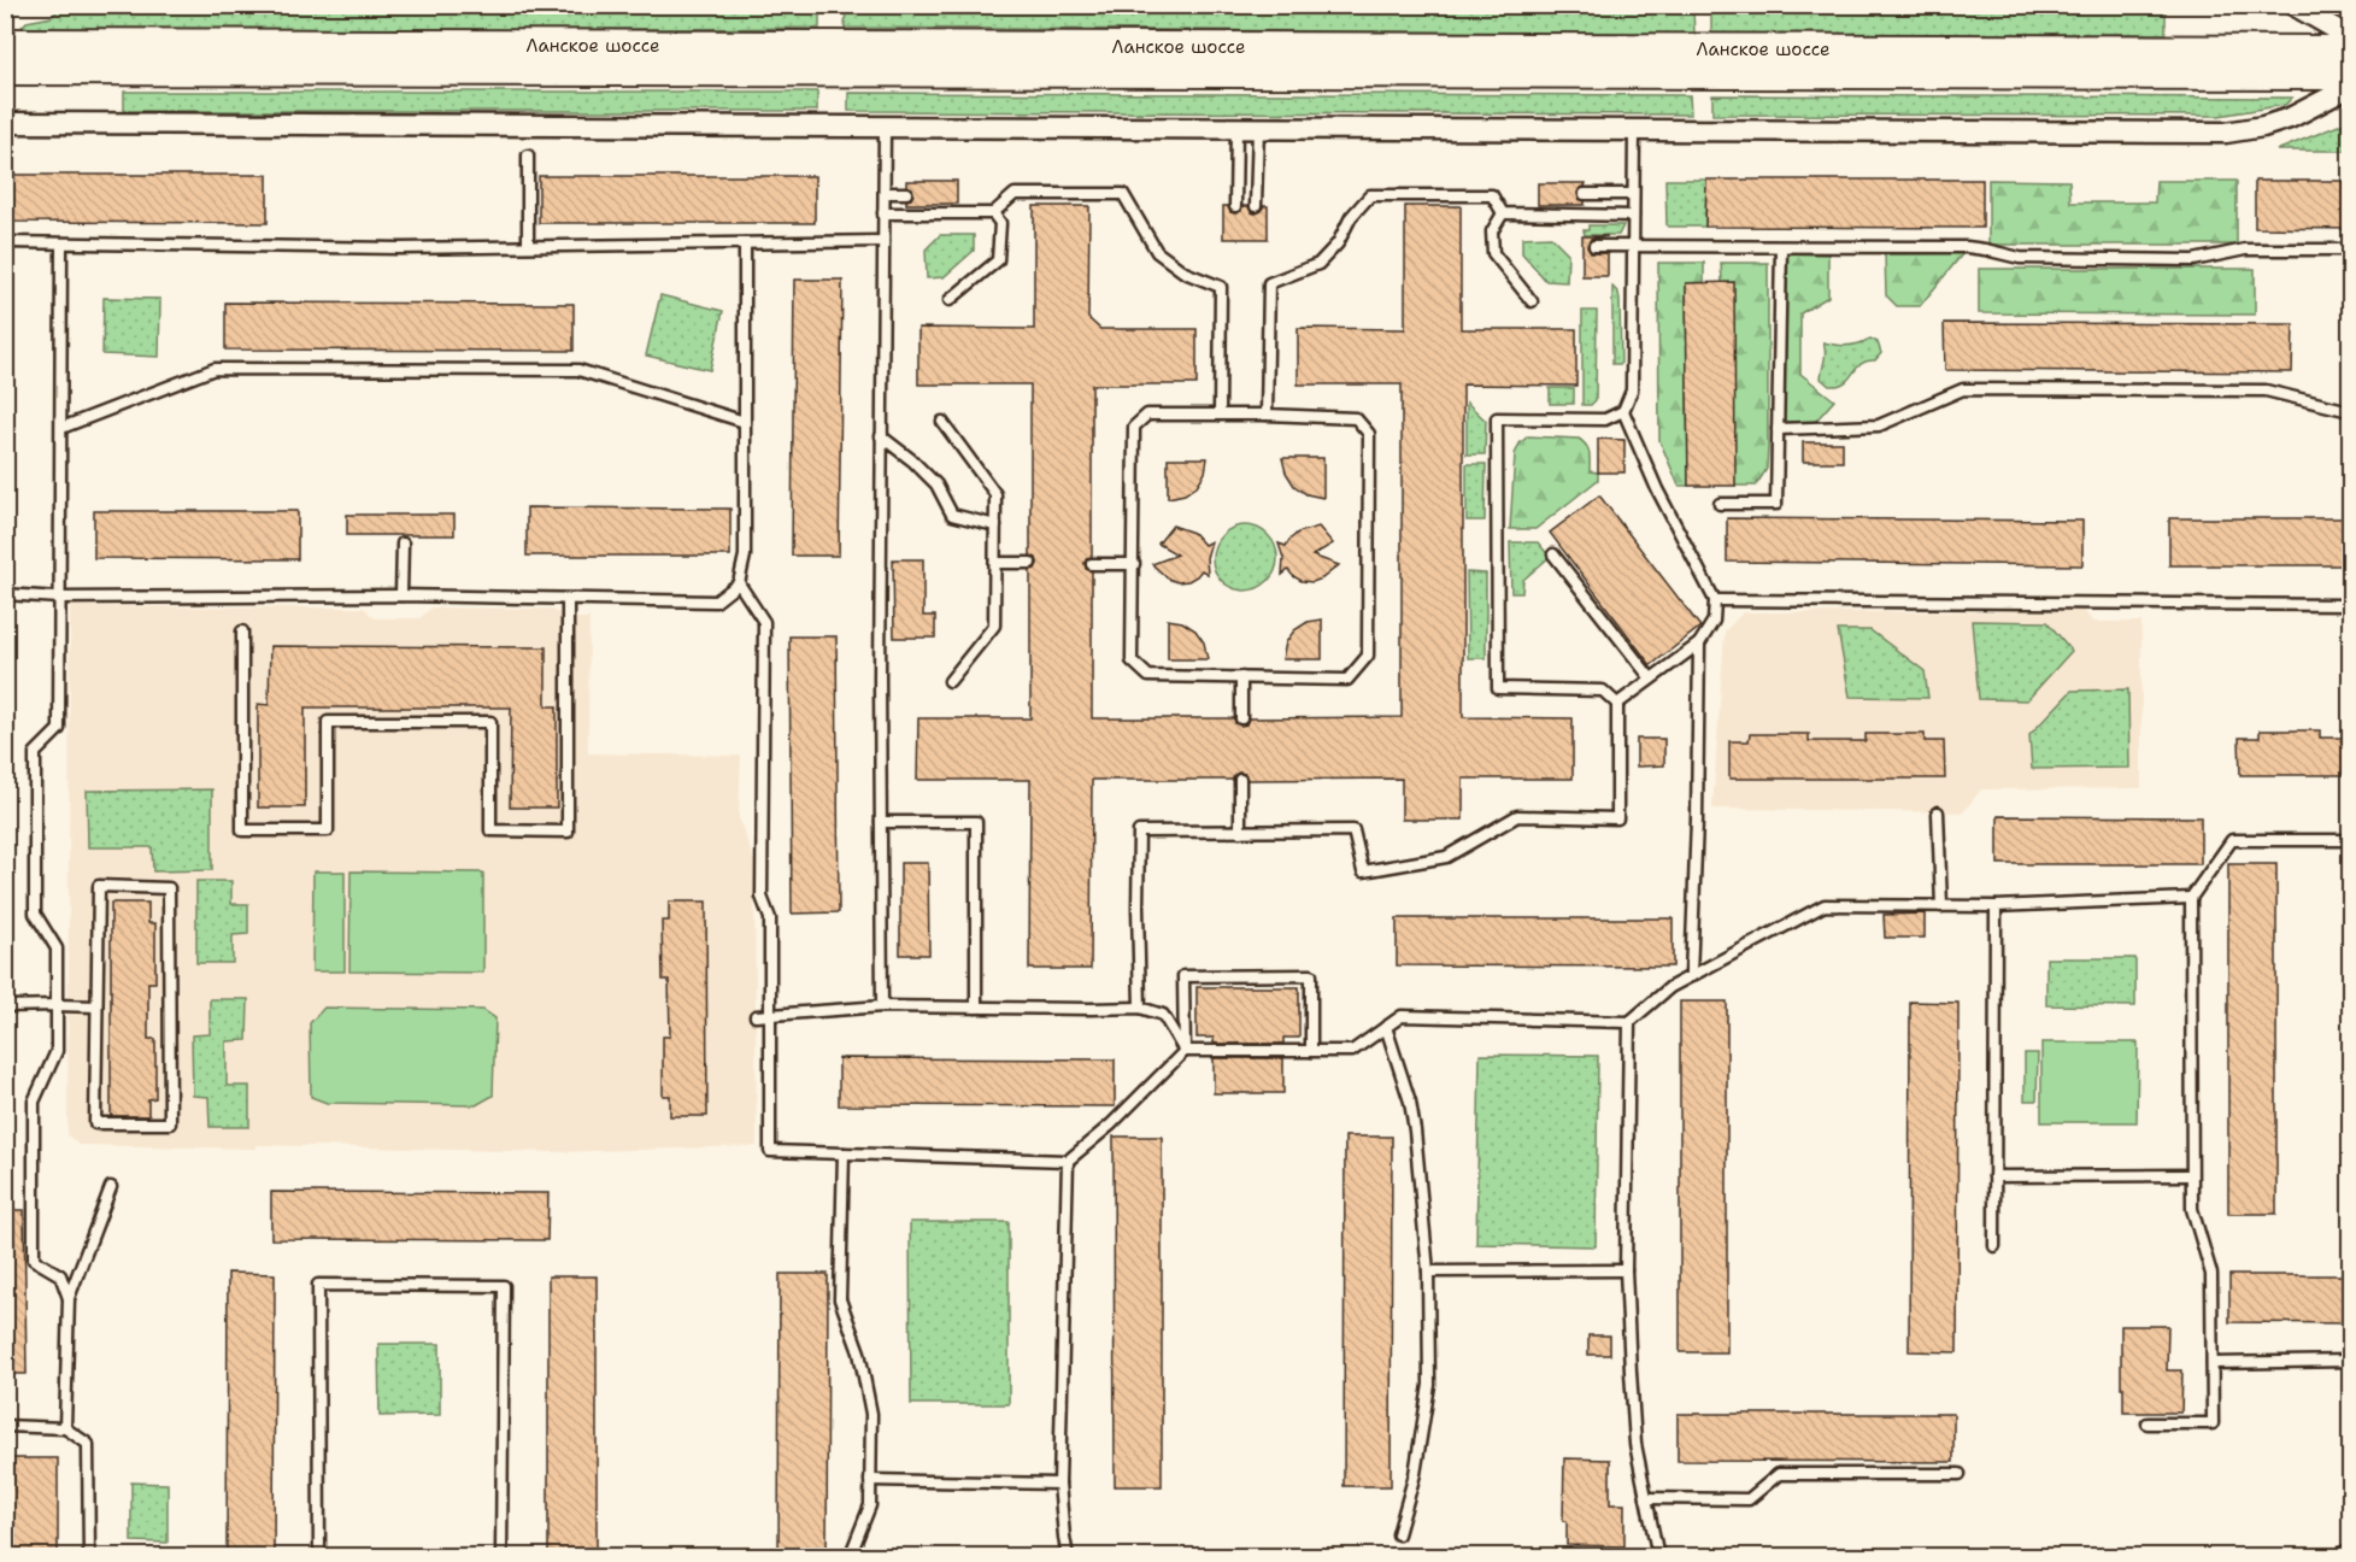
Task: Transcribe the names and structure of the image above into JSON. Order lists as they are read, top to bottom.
{
  "streets": {
    "main road": ["Ланское шоссе"]
  }
}
